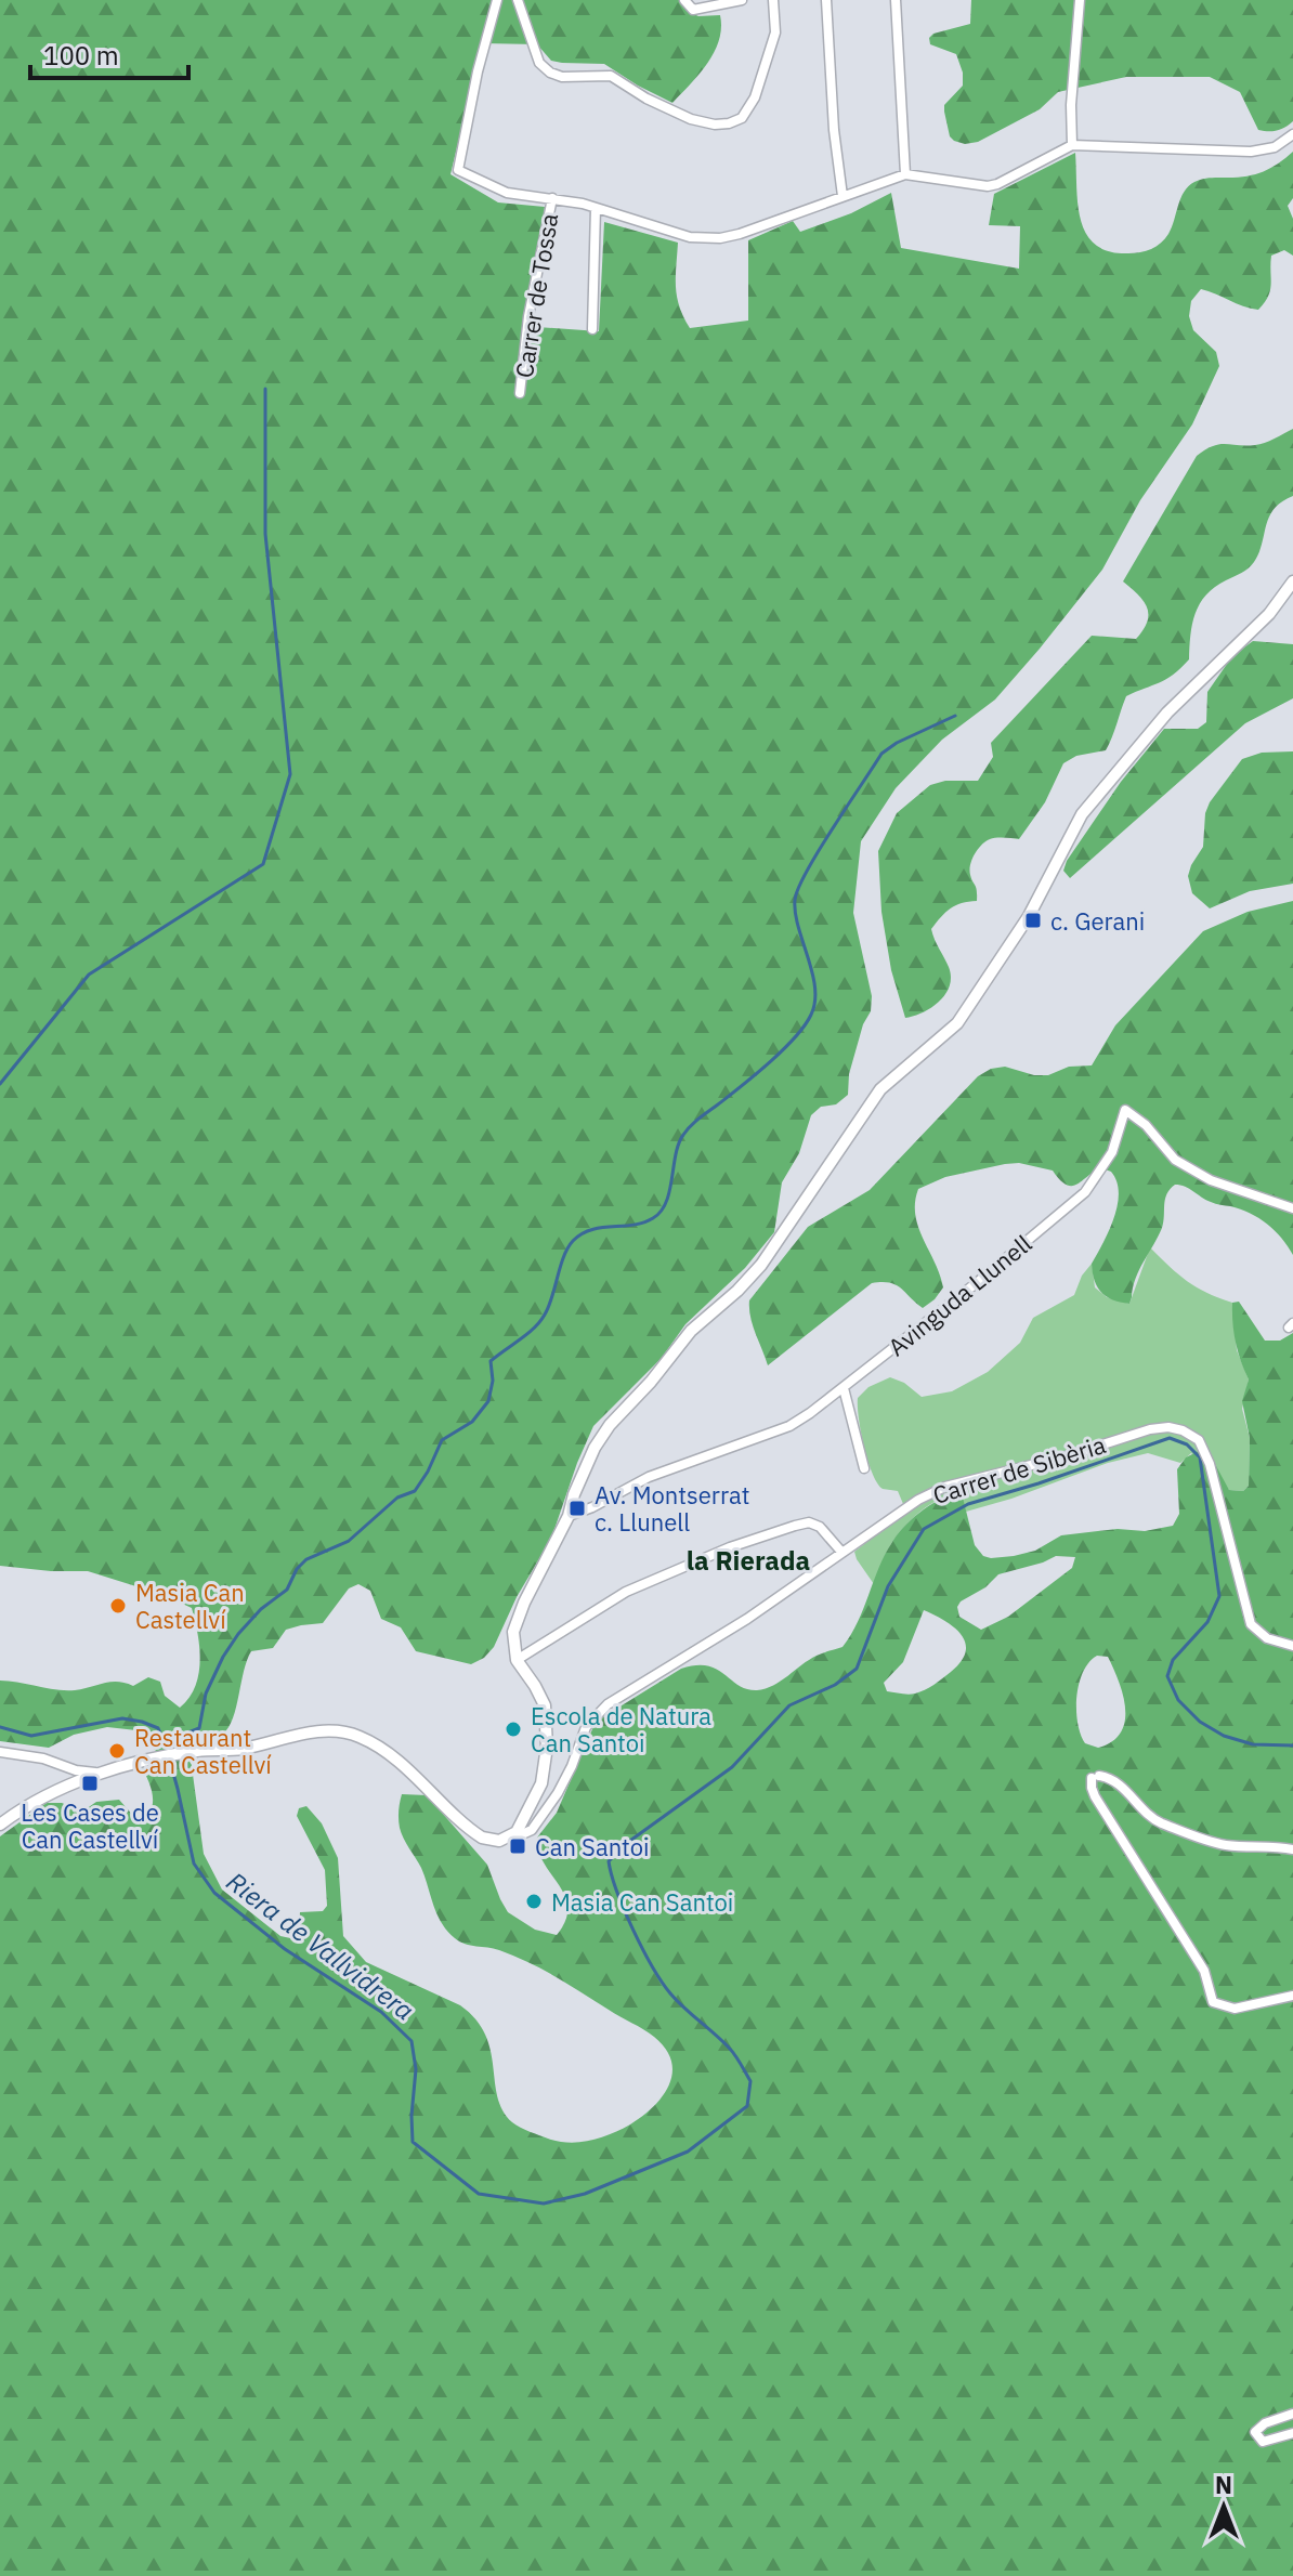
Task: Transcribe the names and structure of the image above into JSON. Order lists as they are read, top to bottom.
{
  "streets": {
    "street": ["Carrer de Tossa", "Avinguda Llunell", "Carrer de Sibèria"]
  },
  "districts": ["la Rierada"],
  "water": ["Riera de Vallvidrera"],
  "places": {
    "transit": [
      "c. Gerani",
      "Av. Montserrat c. Llunell",
      "Les Cases de Can Castellví",
      "Can Santoi"
    ],
    "other": [
      "Masia Can Castellví",
      "Escola de Natura Can Santoi",
      "Restaurant Can Castellví",
      "Masia Can Santoi"
    ]
  },
  "scale_bar": "100 m",
  "north": "top"
}
